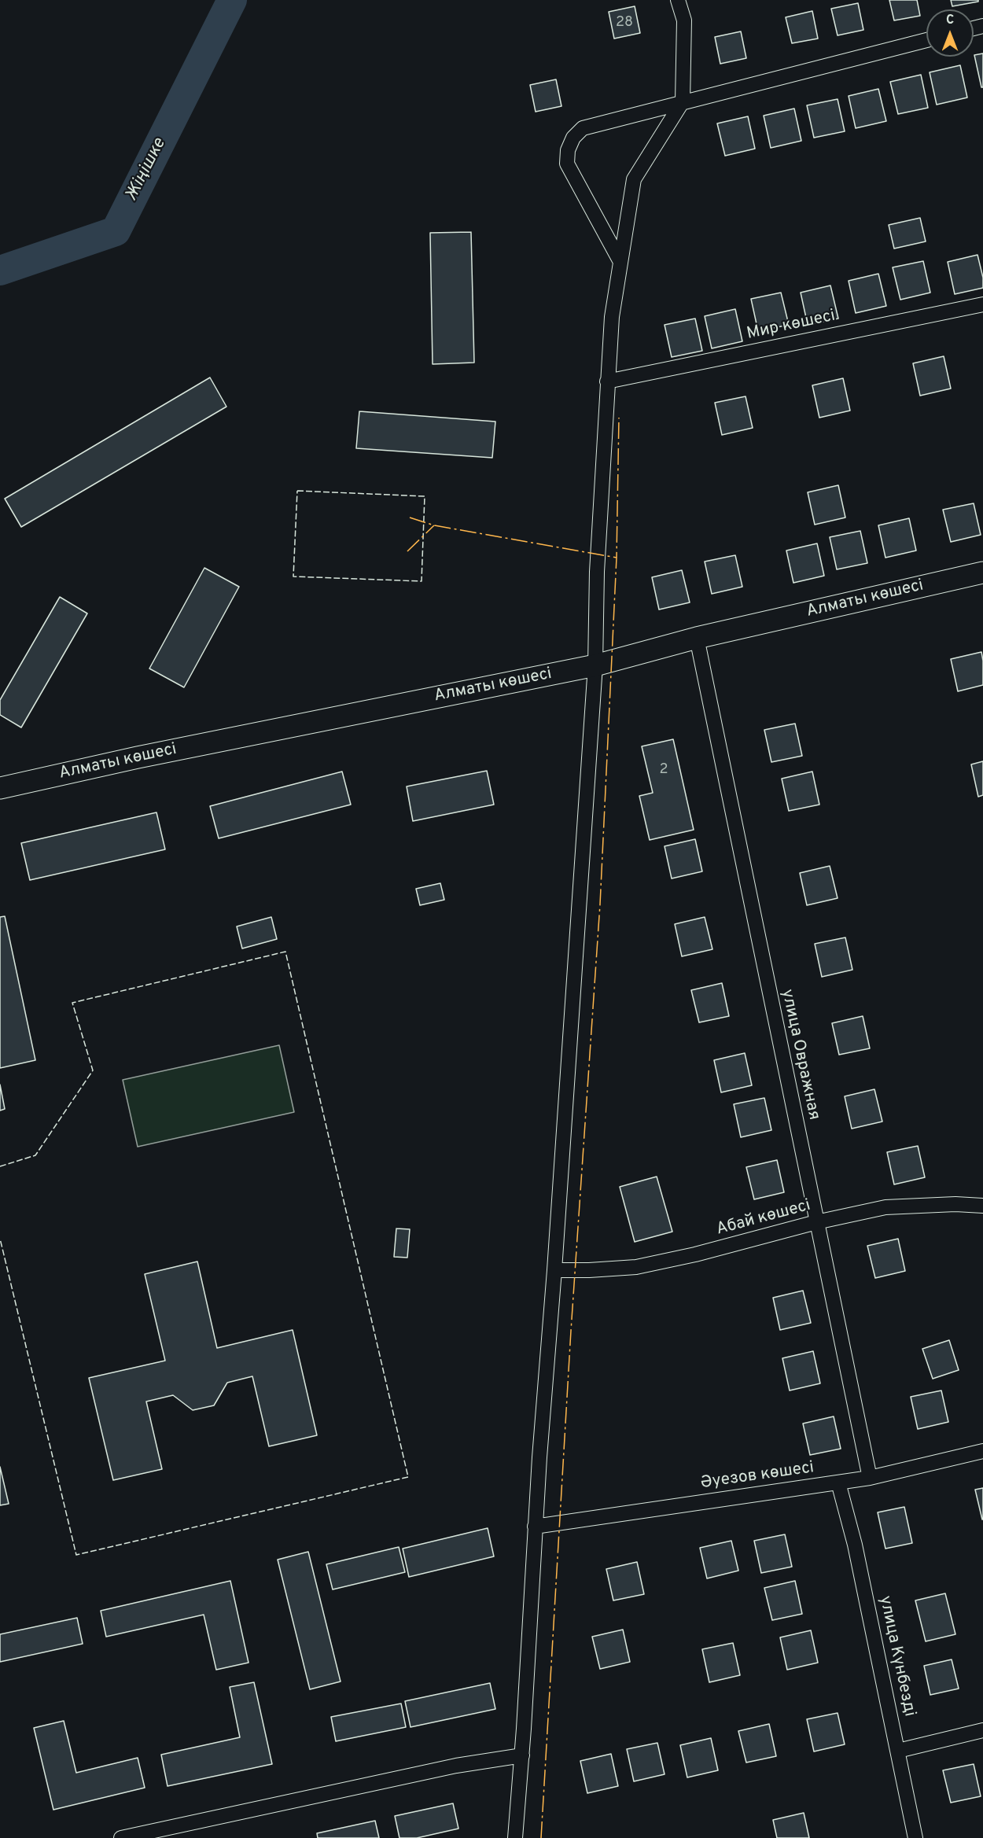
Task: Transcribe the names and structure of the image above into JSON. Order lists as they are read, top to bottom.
{
  "streets": {
    "street": [
      "Мир көшесі",
      "Алматы көшесі",
      "улица Овражная",
      "Абай көшесі",
      "Әуезов көшесі",
      "улица Күнбезді"
    ]
  },
  "crossings": [
    ["Алматы көшесі", "улица Овражная"],
    ["улица Овражная", "Абай көшесі"],
    ["улица Овражная", "Әуезов көшесі"],
    ["Әуезов көшесі", "улица Күнбезді"]
  ],
  "water": ["Жіңішке"],
  "house_numbers": ["28", "2"],
  "north": "top"
}
